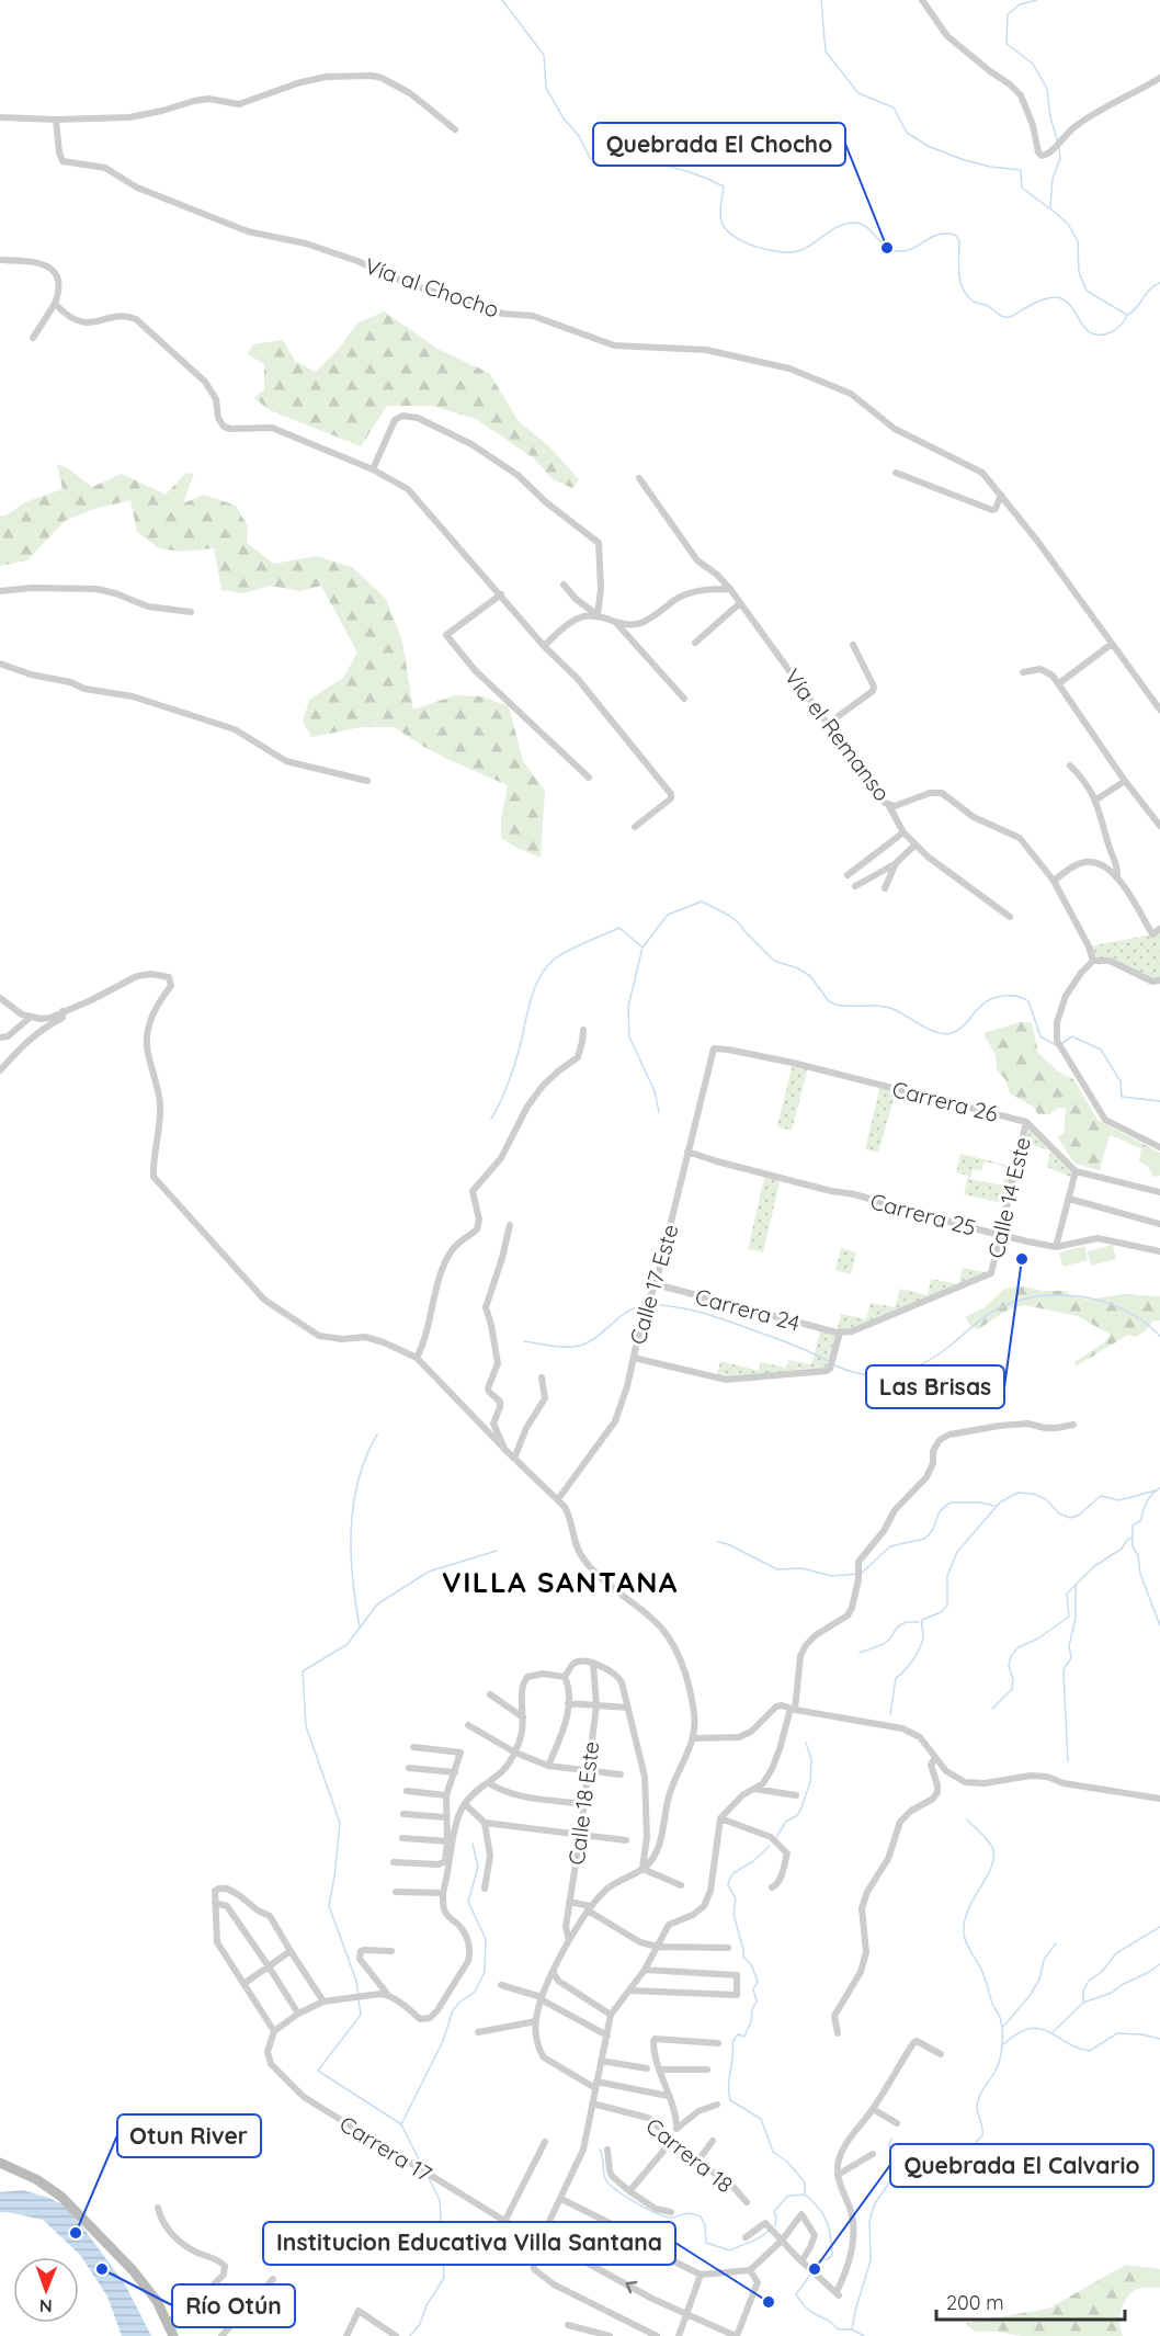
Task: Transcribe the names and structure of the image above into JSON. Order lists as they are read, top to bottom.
{
  "streets": {
    "street": [
      "Vía al Chocho",
      "Vía el Remanso",
      "Carrera 26",
      "Calle 14 Este",
      "Carrera 25",
      "Calle 17 Este",
      "Carrera 24",
      "Calle 18 Este",
      "Carrera 17",
      "Carrera 18"
    ]
  },
  "crossings": [
    ["Carrera 26", "Calle 14 Este"],
    ["Carrera 26", "Calle 17 Este"],
    ["Calle 14 Este", "Carrera 25"],
    ["Calle 14 Este", "Carrera 24"],
    ["Carrera 25", "Calle 17 Este"],
    ["Calle 17 Este", "Carrera 24"]
  ],
  "districts": ["VILLA SANTANA"],
  "places": [
    "Quebrada El Chocho",
    "Las Brisas",
    "Otun River",
    "Río Otún",
    "Quebrada El Calvario",
    "Institucion Educativa Villa Santana"
  ],
  "scale_bar": "200 m",
  "north": "bottom"
}
